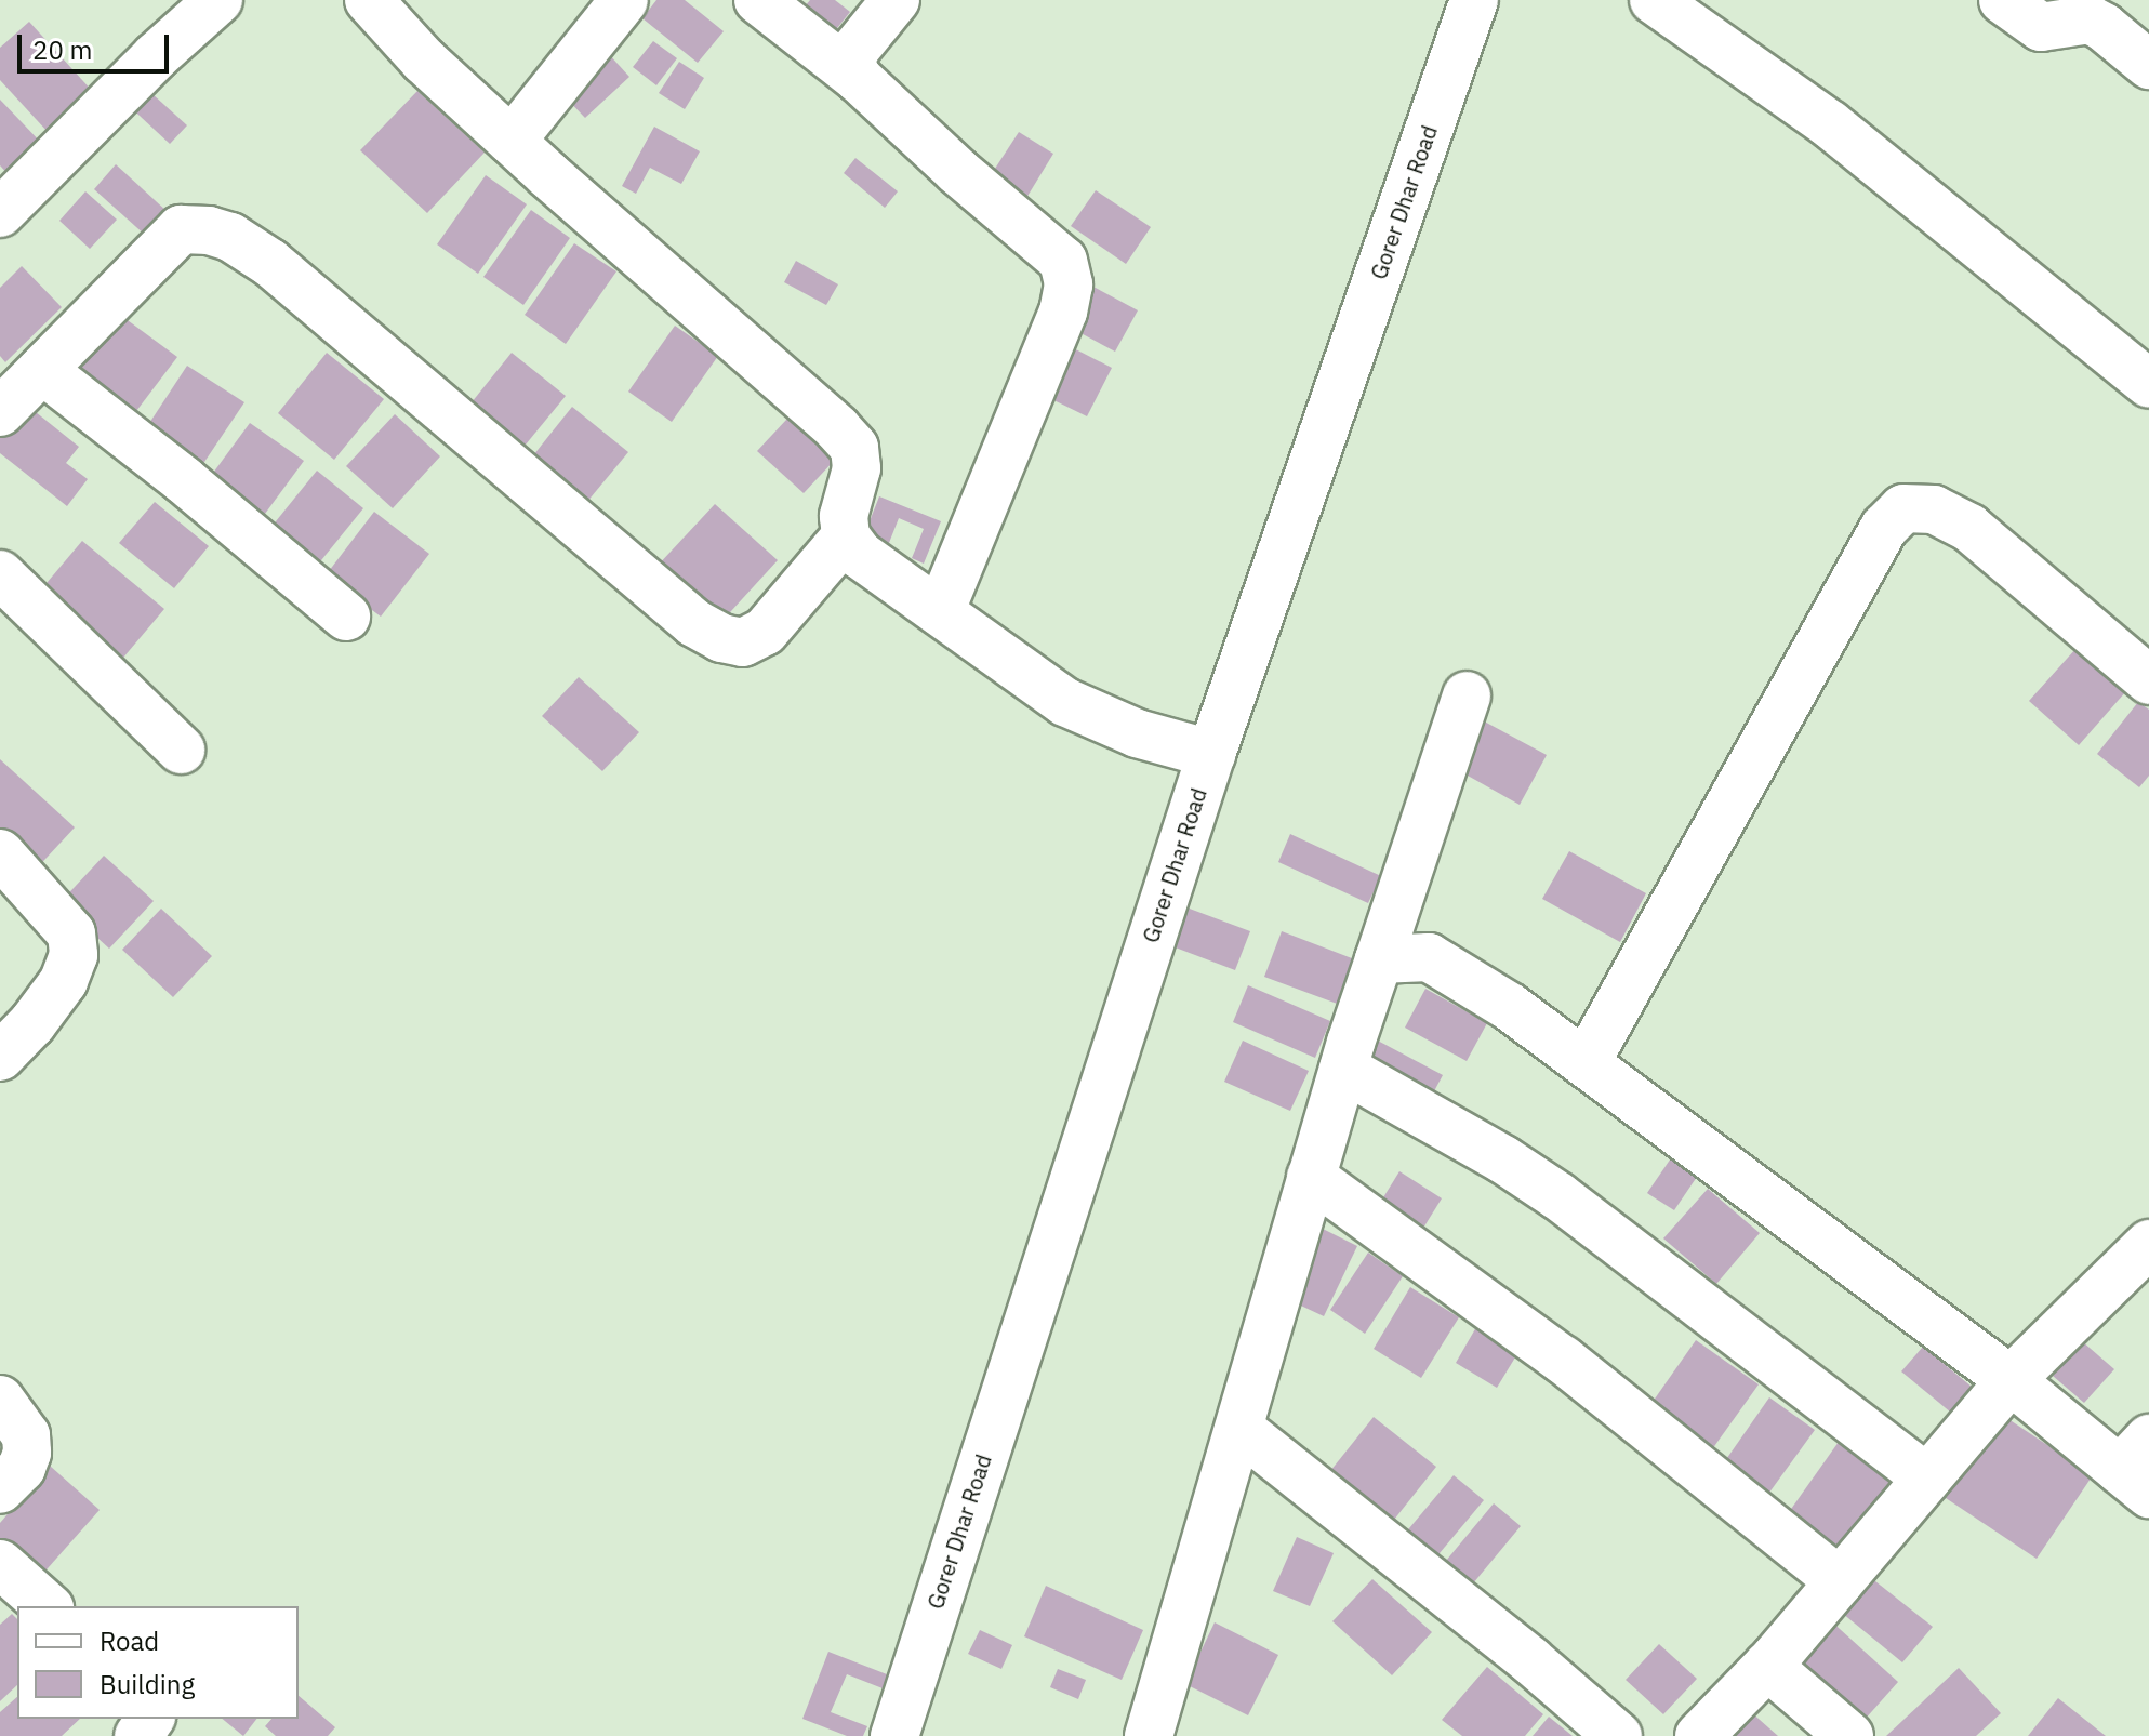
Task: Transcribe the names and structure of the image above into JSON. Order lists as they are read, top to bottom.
{
  "streets": {
    "street": ["Gorer Dhar Road"]
  },
  "legend": ["Road", "Building"],
  "scale_bar": "20 m"
}
